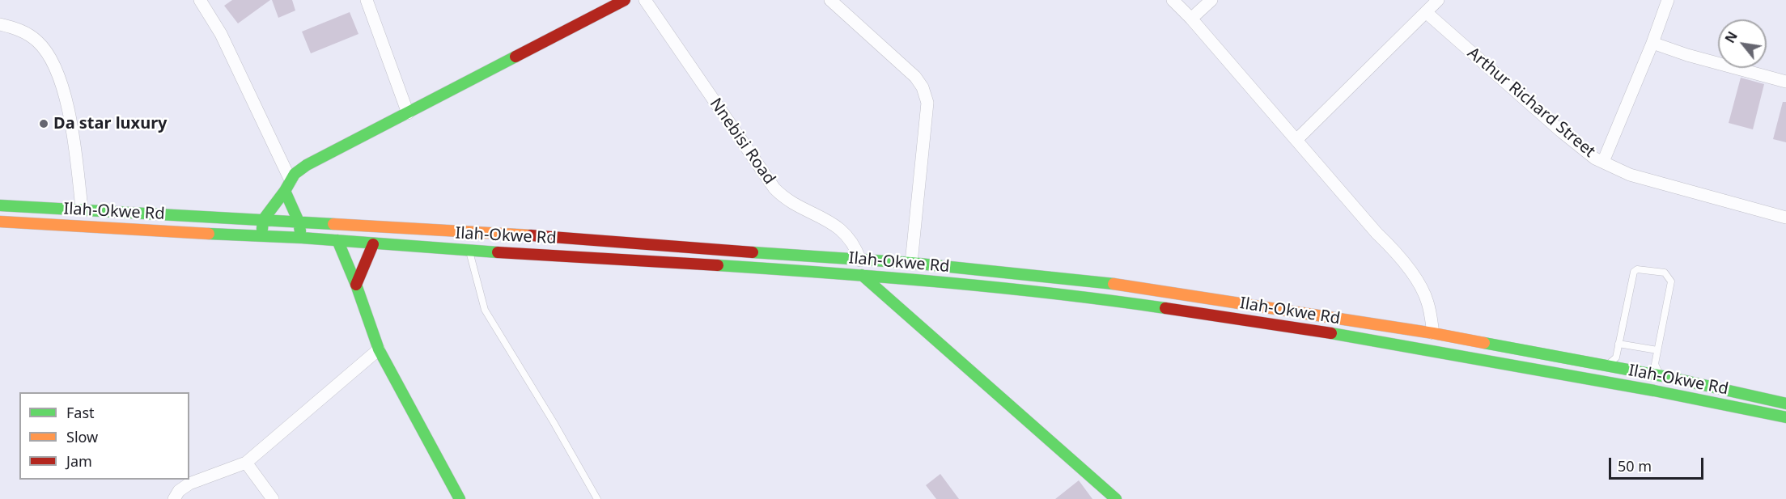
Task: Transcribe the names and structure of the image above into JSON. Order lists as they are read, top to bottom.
{
  "streets": {
    "main road": ["Ilah-Okwe Rd"],
    "street": ["Arthur Richard Street", "Nnebisi Road"]
  },
  "places": ["Da star luxury"],
  "legend": ["Fast", "Slow", "Jam"],
  "scale_bar": "50 m",
  "north": "top left"
}
